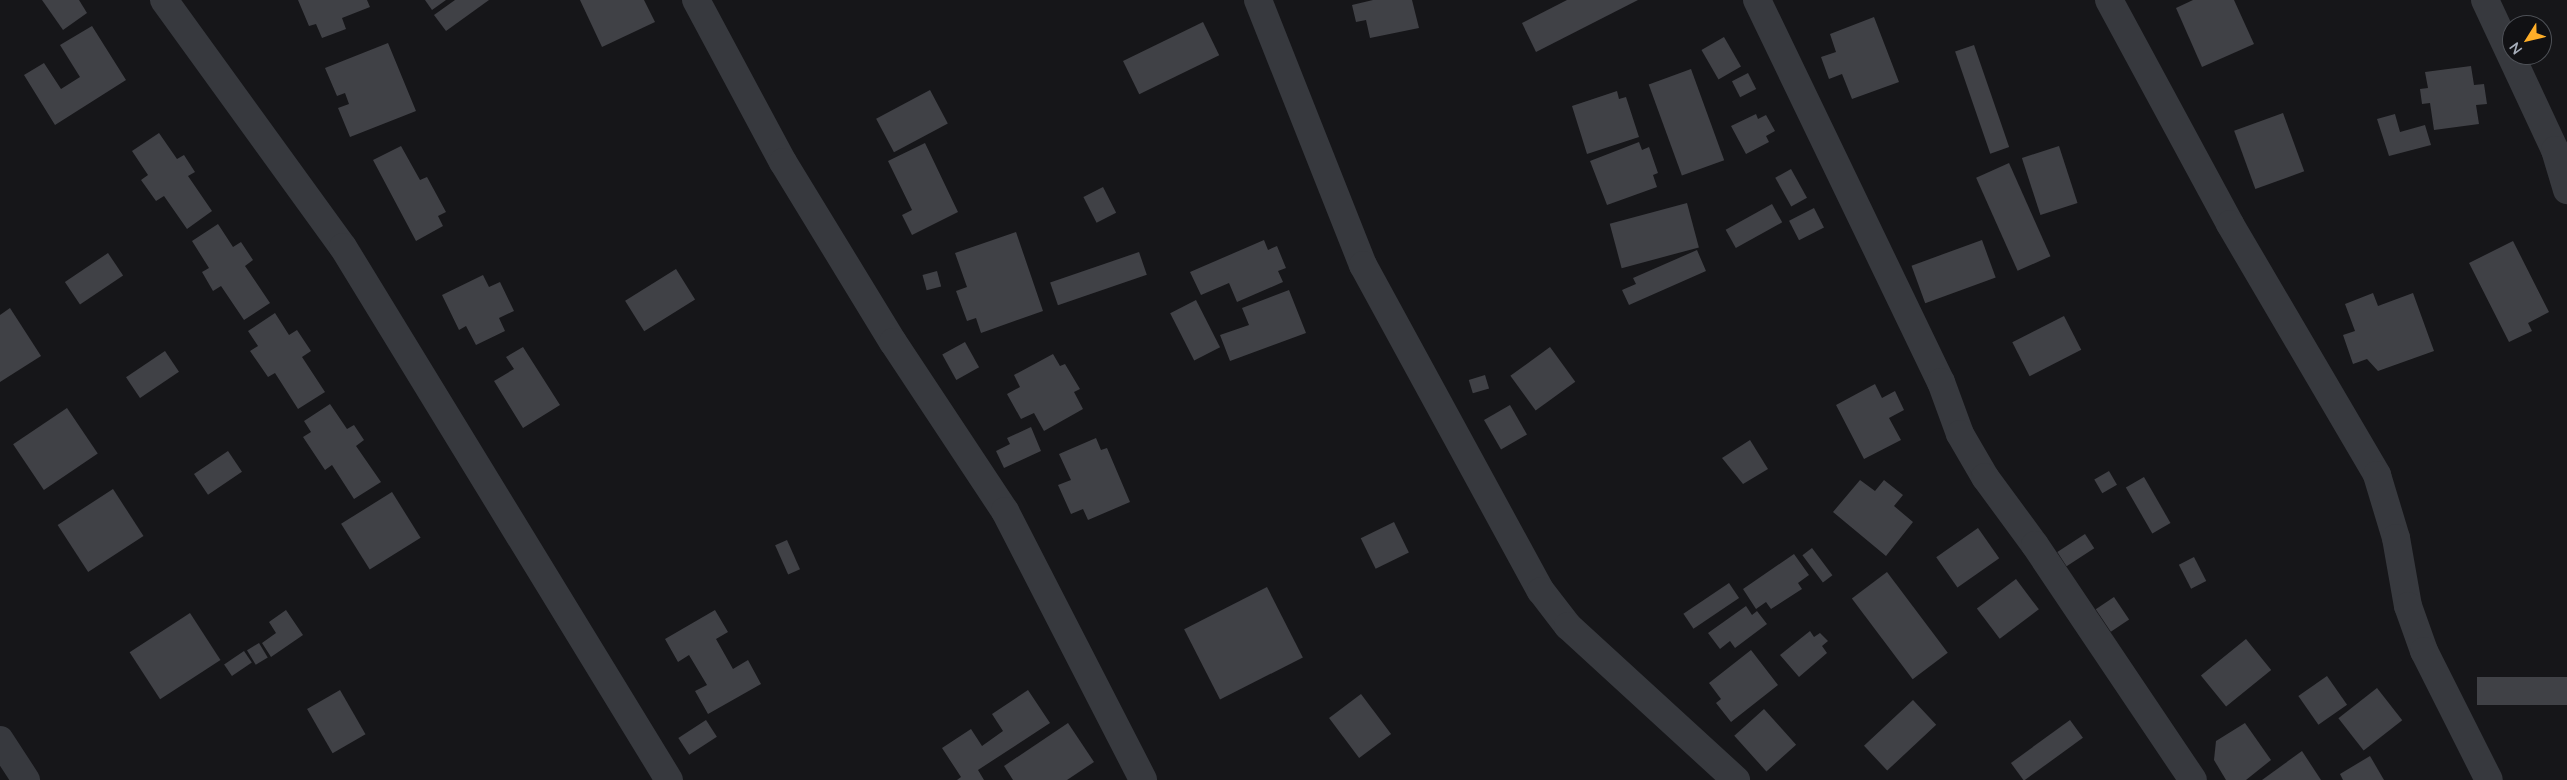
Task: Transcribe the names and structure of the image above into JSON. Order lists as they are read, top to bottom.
{
  "north": "bottom left"
}
